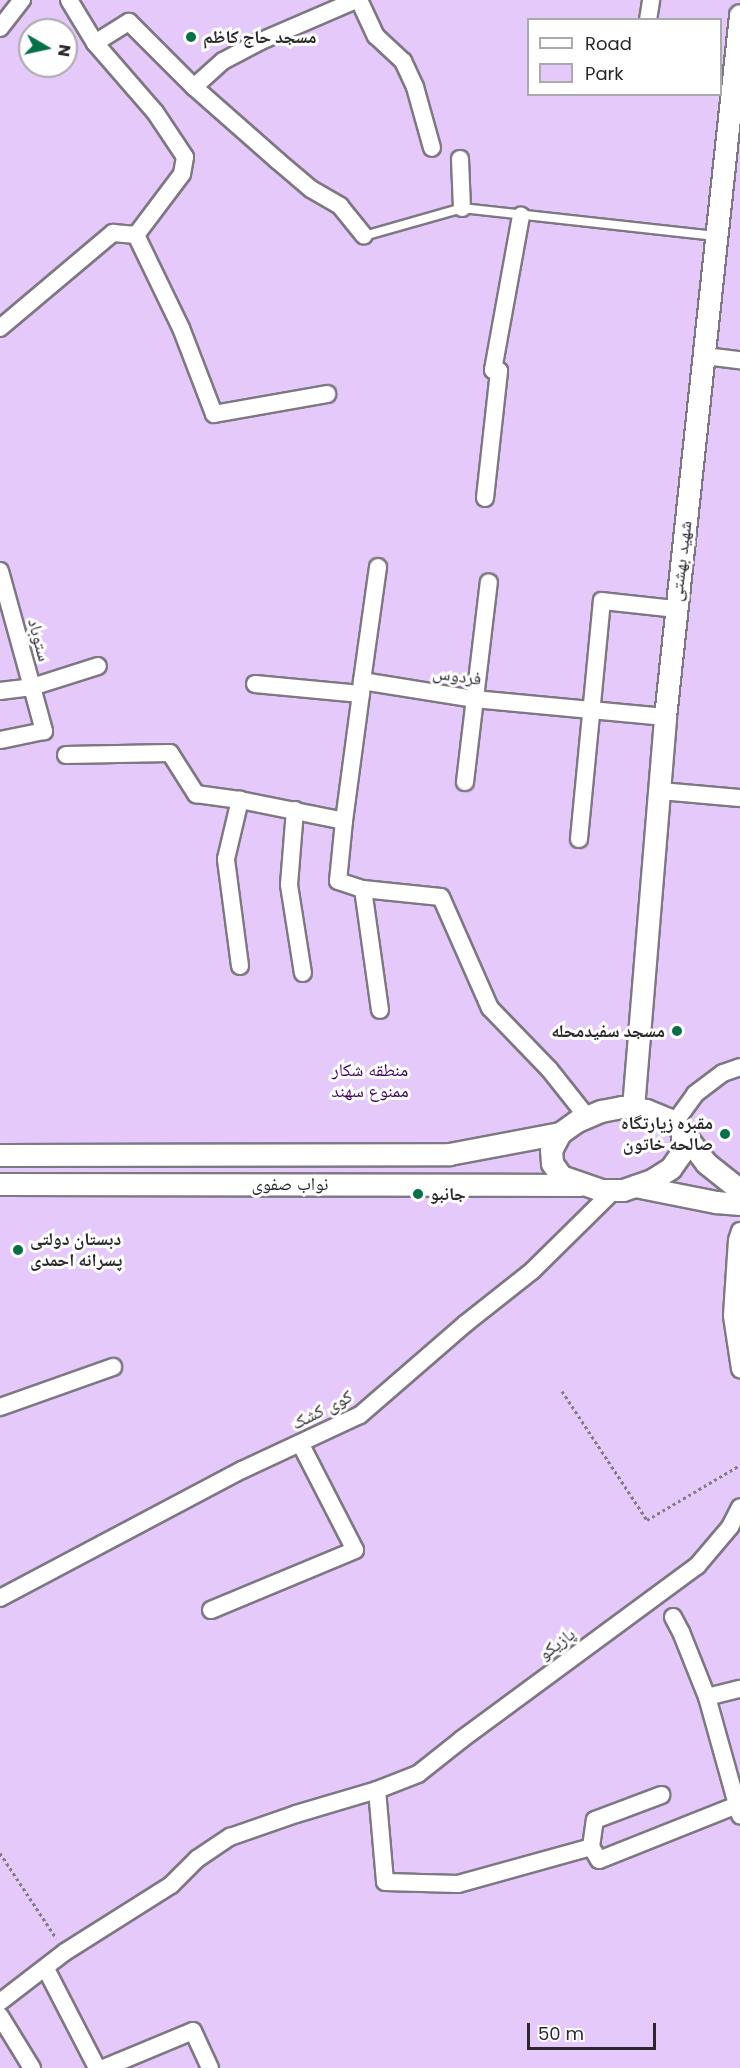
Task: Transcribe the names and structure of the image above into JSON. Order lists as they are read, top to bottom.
{
  "streets": {
    "street": [
      "شهید بهشتی",
      "ستوباد",
      "فردوس",
      "نواب صفوی",
      "کوی کشک",
      "پازیکو"
    ]
  },
  "crossings": [
    ["شهید بهشتی", "فردوس"],
    ["شهید بهشتی", "نواب صفوی"],
    ["شهید بهشتی", "کوی کشک"],
    ["نواب صفوی", "کوی کشک"]
  ],
  "parks": ["منطقه شکار ممنوع سهند"],
  "places": [
    "مسجد حاج کاظم",
    "مسجد سفیدمحله",
    "مقبره زیارتگاه صالحه خاتون",
    "جانبو",
    "دبستان دولتی پسرانه احمدی"
  ],
  "legend": ["Road", "Park"],
  "scale_bar": "50 m",
  "north": "right"
}
